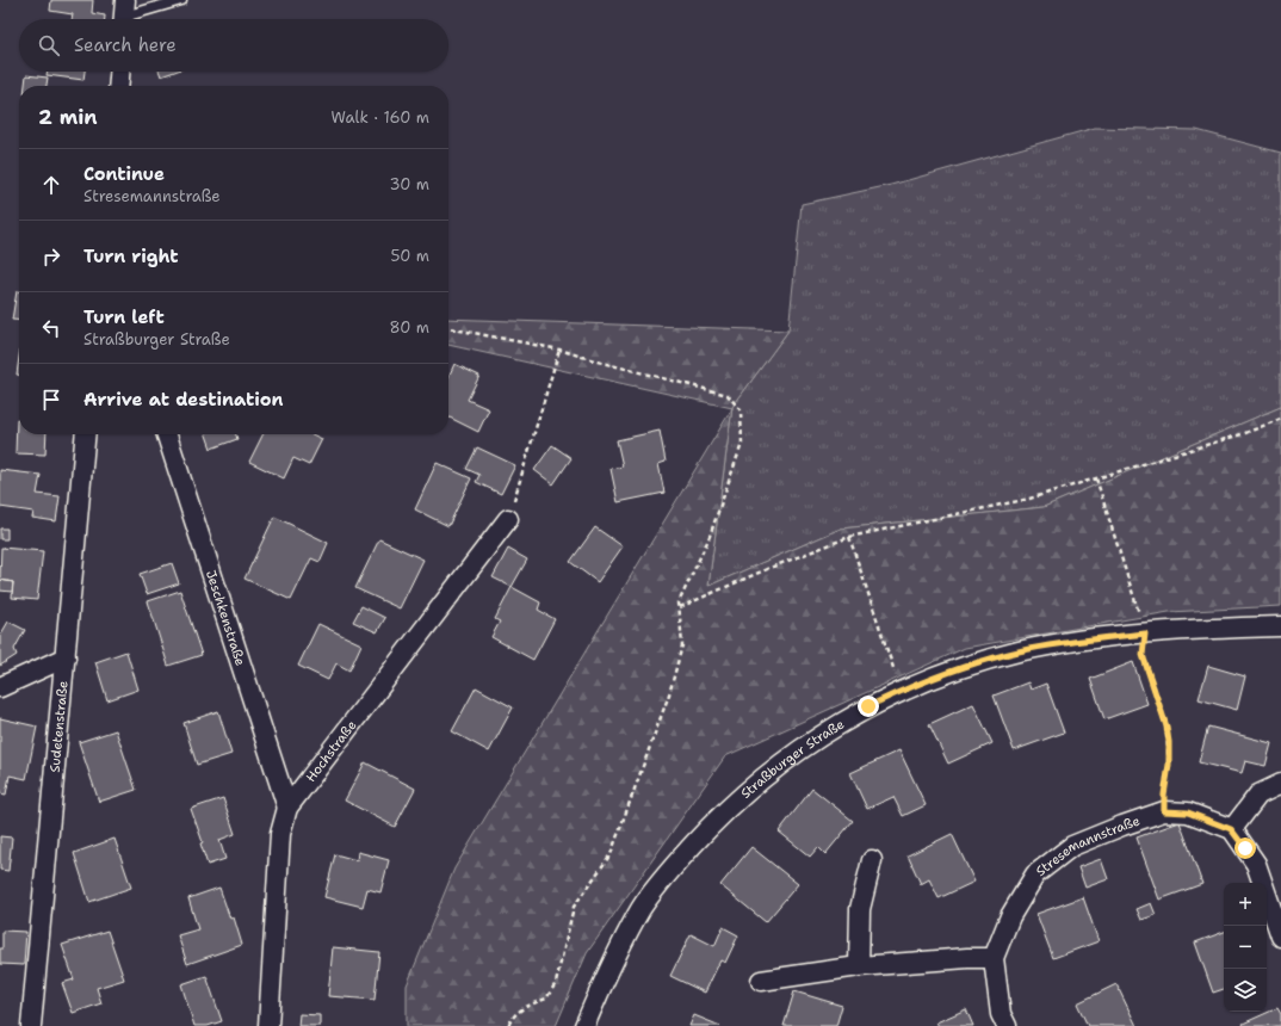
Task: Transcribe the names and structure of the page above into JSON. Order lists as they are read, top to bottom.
{
  "streets": {
    "street": [
      "Jeschkenstraße",
      "Sudetenstraße",
      "Hochstraße",
      "Straßburger Straße",
      "Stresemannstraße"
    ]
  },
  "crossings": [
    ["Jeschkenstraße", "Hochstraße"]
  ],
  "page": {
    "search": "Search here",
    "heading": ["2 min", "Walk · 160 m"],
    "list": [
      ["Continue", "Stresemannstraße", "30 m"],
      ["Turn right", "50 m"],
      ["Turn left", "Straßburger Straße", "80 m"],
      "Arrive at destination"
    ],
    "map_buttons": ["+", "−"]
  }
}
